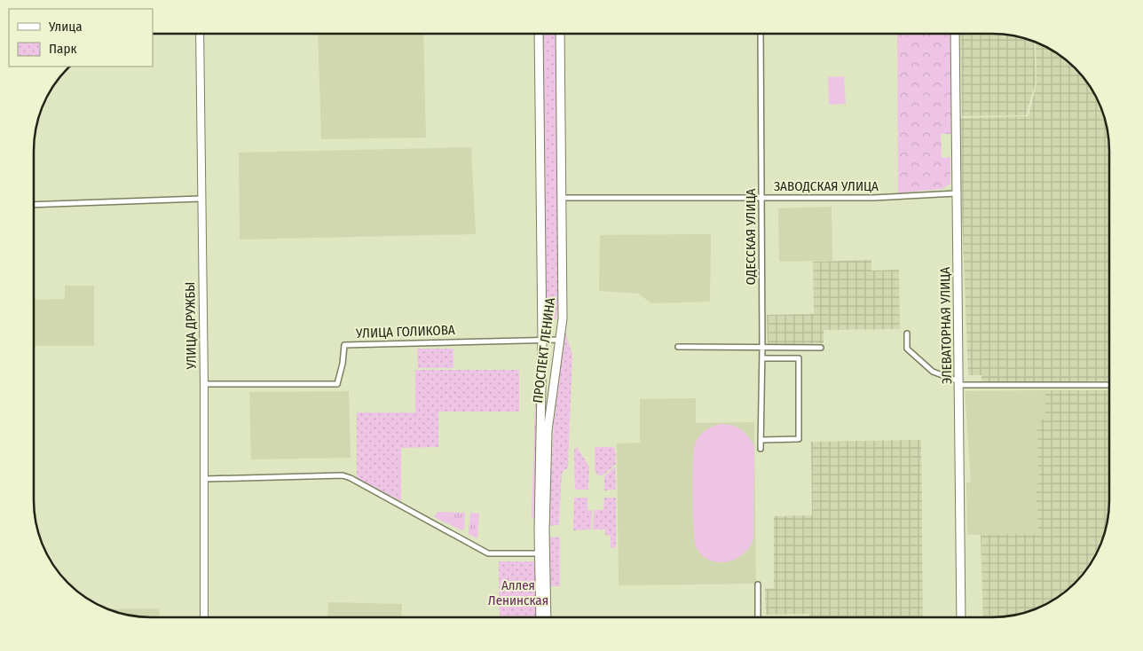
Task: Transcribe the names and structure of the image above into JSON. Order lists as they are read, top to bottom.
{
  "streets": {
    "main road": ["УЛИЦА ДРУЖБЫ", "ЭЛЕВАТОРНАЯ УЛИЦА", "ПРОСПЕКТ ЛЕНИНА"],
    "street": ["ЗАВОДСКАЯ УЛИЦА", "ОДЕССКАЯ УЛИЦА", "УЛИЦА ГОЛИКОВА"]
  },
  "crossings": [
    ["ЗАВОДСКАЯ УЛИЦА", "ОДЕССКАЯ УЛИЦА"],
    ["ЗАВОДСКАЯ УЛИЦА", "ЭЛЕВАТОРНАЯ УЛИЦА"],
    ["ЗАВОДСКАЯ УЛИЦА", "ПРОСПЕКТ ЛЕНИНА"],
    ["УЛИЦА ДРУЖБЫ", "УЛИЦА ГОЛИКОВА"],
    ["УЛИЦА ГОЛИКОВА", "ПРОСПЕКТ ЛЕНИНА"]
  ],
  "parks": ["Аллея Ленинская"],
  "legend": ["Улица", "Парк"]
}
